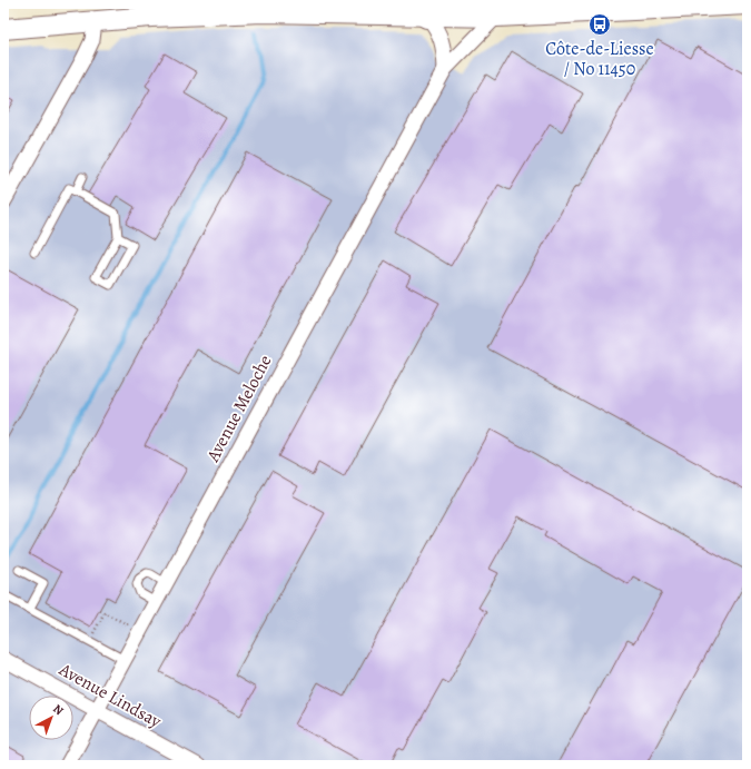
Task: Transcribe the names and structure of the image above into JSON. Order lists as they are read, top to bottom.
{
  "streets": {
    "street": ["Avenue Meloche", "Avenue Lindsay"]
  },
  "crossings": [
    ["Avenue Meloche", "Avenue Lindsay"]
  ],
  "places": {
    "bus stop": ["Côte-de-Liesse / No 11450"]
  },
  "north": "top right"
}
